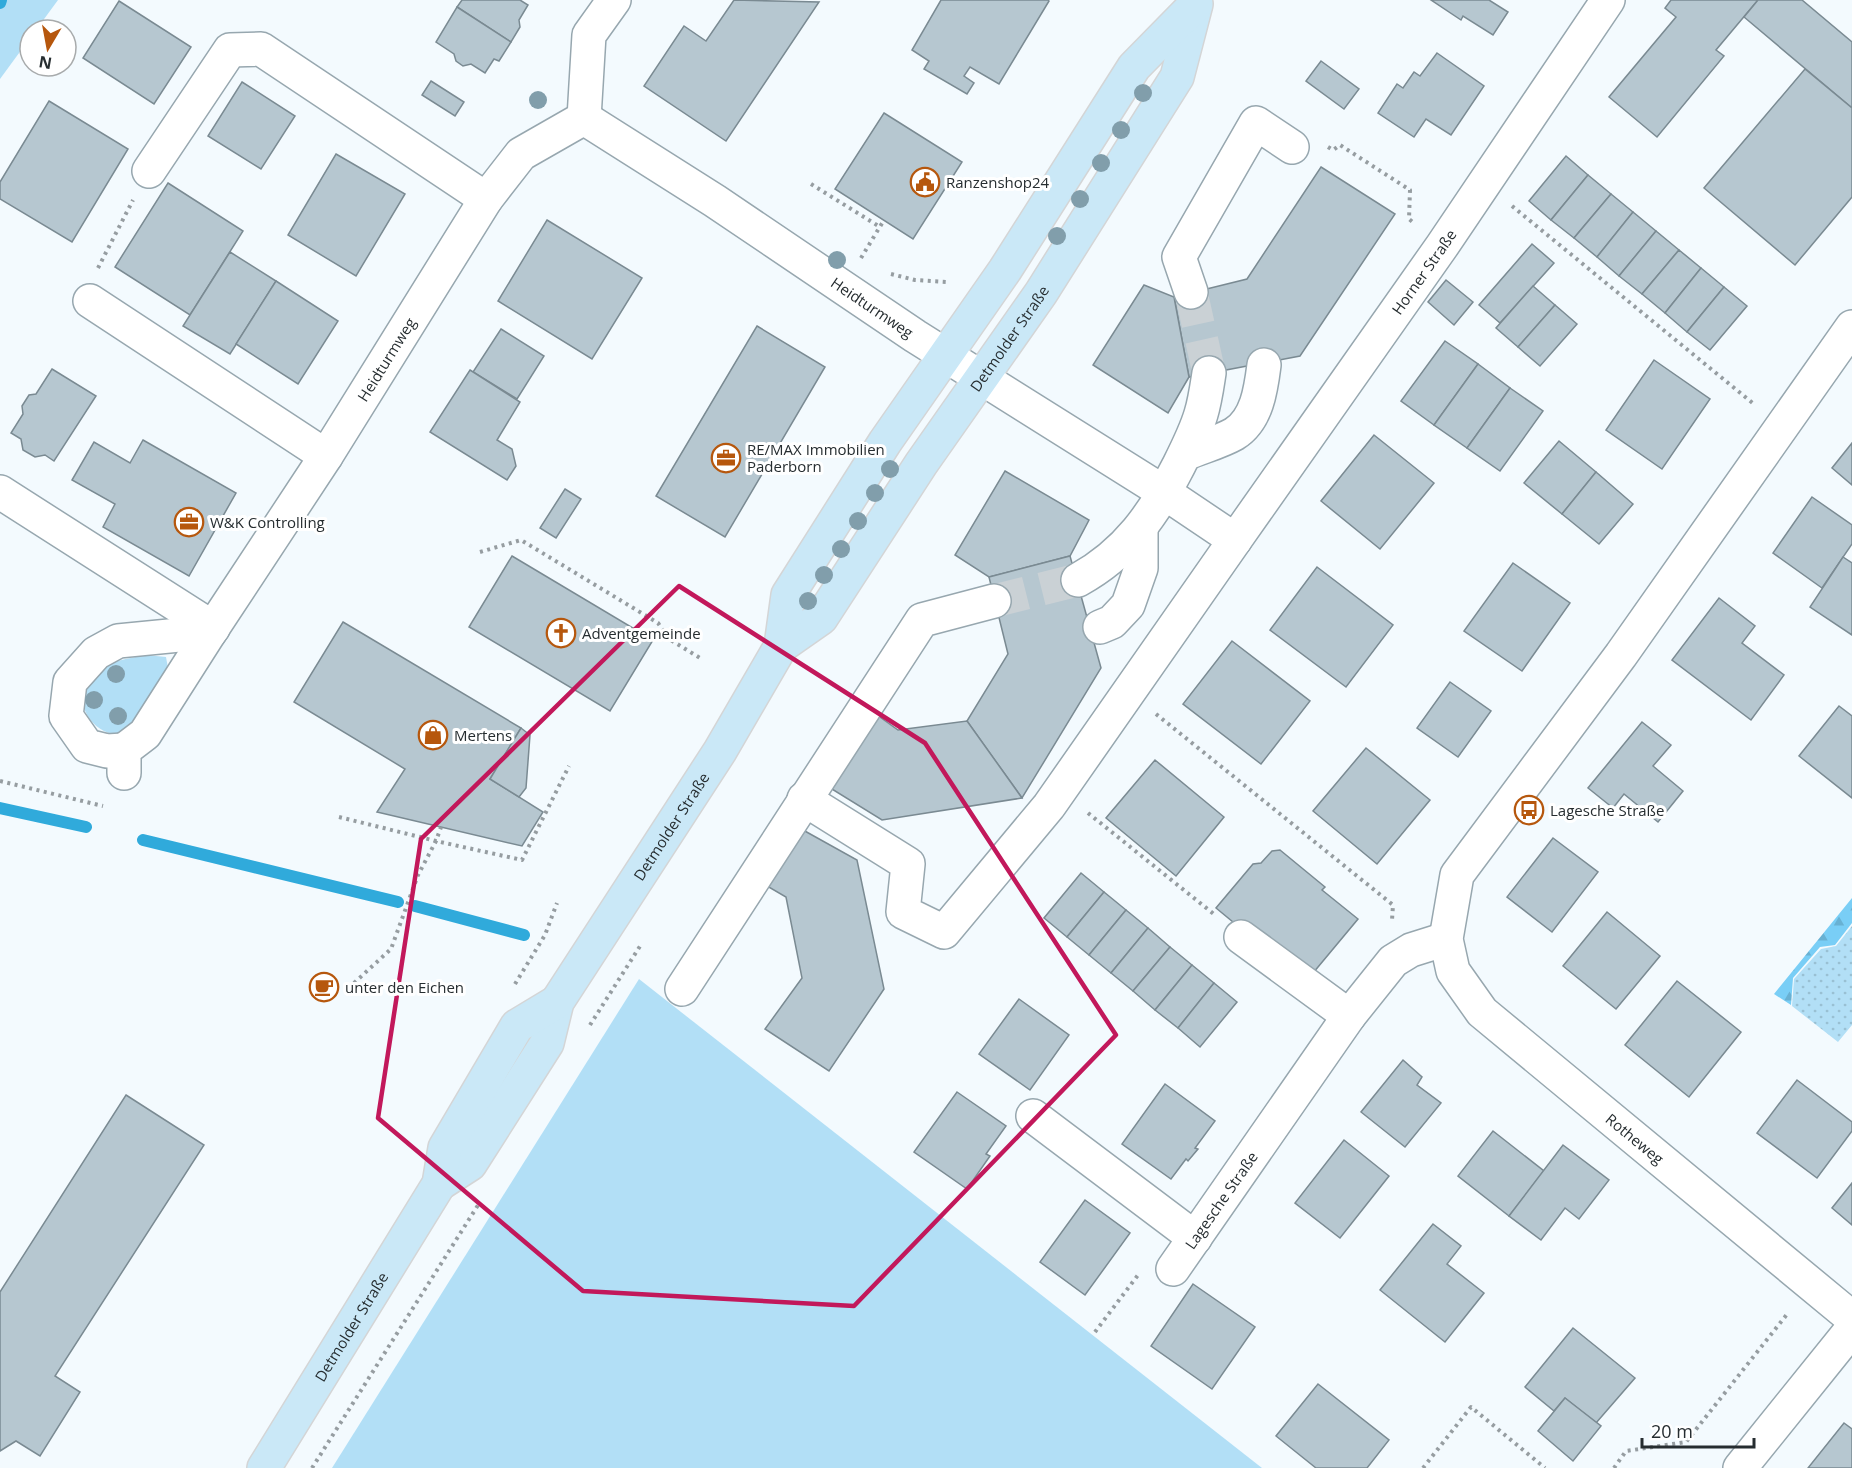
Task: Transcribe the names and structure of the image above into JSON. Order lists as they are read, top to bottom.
{
  "streets": {
    "main road": ["Detmolder Straße"],
    "street": [
      "Horner Straße",
      "Heidturmweg",
      "Rotheweg",
      "Lagesche Straße"
    ]
  },
  "crossings": [
    ["Heidturmweg", "Detmolder Straße"],
    ["Rotheweg", "Lagesche Straße"]
  ],
  "places": {
    "public building": ["Ranzenshop24"],
    "office": ["RE/MAX Immobilien Paderborn", "W&K Controlling"],
    "church": ["Adventgemeinde"],
    "shop": ["Mertens"],
    "bus stop": ["Lagesche Straße"],
    "cafe": ["unter den Eichen"]
  },
  "scale_bar": "20 m",
  "north": "bottom"
}
